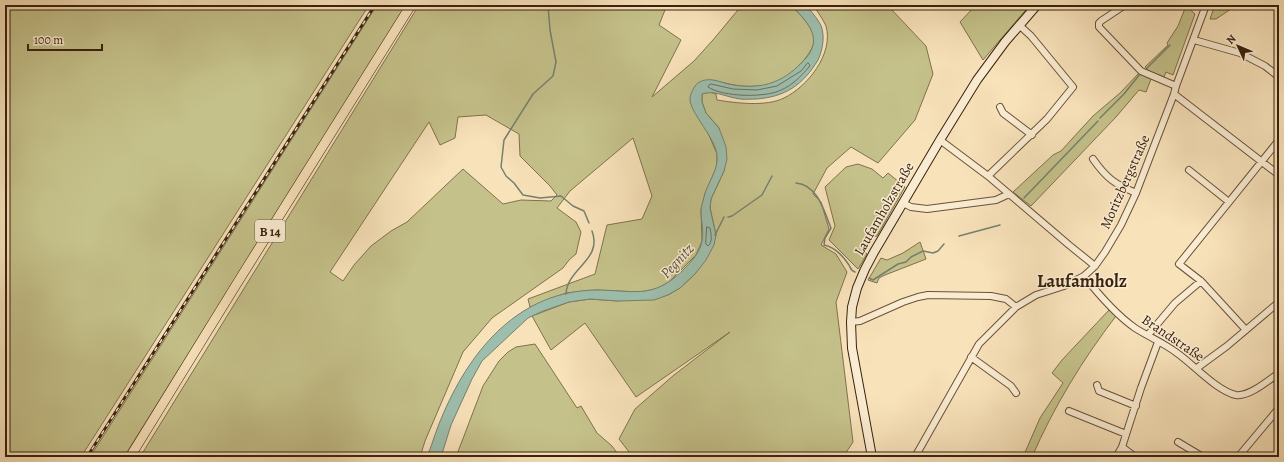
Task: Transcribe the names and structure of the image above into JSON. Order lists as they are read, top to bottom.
{
  "streets": {
    "main road": ["Laufamholzstraße", "B 14"],
    "street": ["Moritzbergstraße", "Brandstraße"]
  },
  "crossings": [
    ["Moritzbergstraße", "Brandstraße"]
  ],
  "districts": ["Laufamholz"],
  "water": ["Pegnitz"],
  "scale_bar": "100 m",
  "north": "top left"
}
